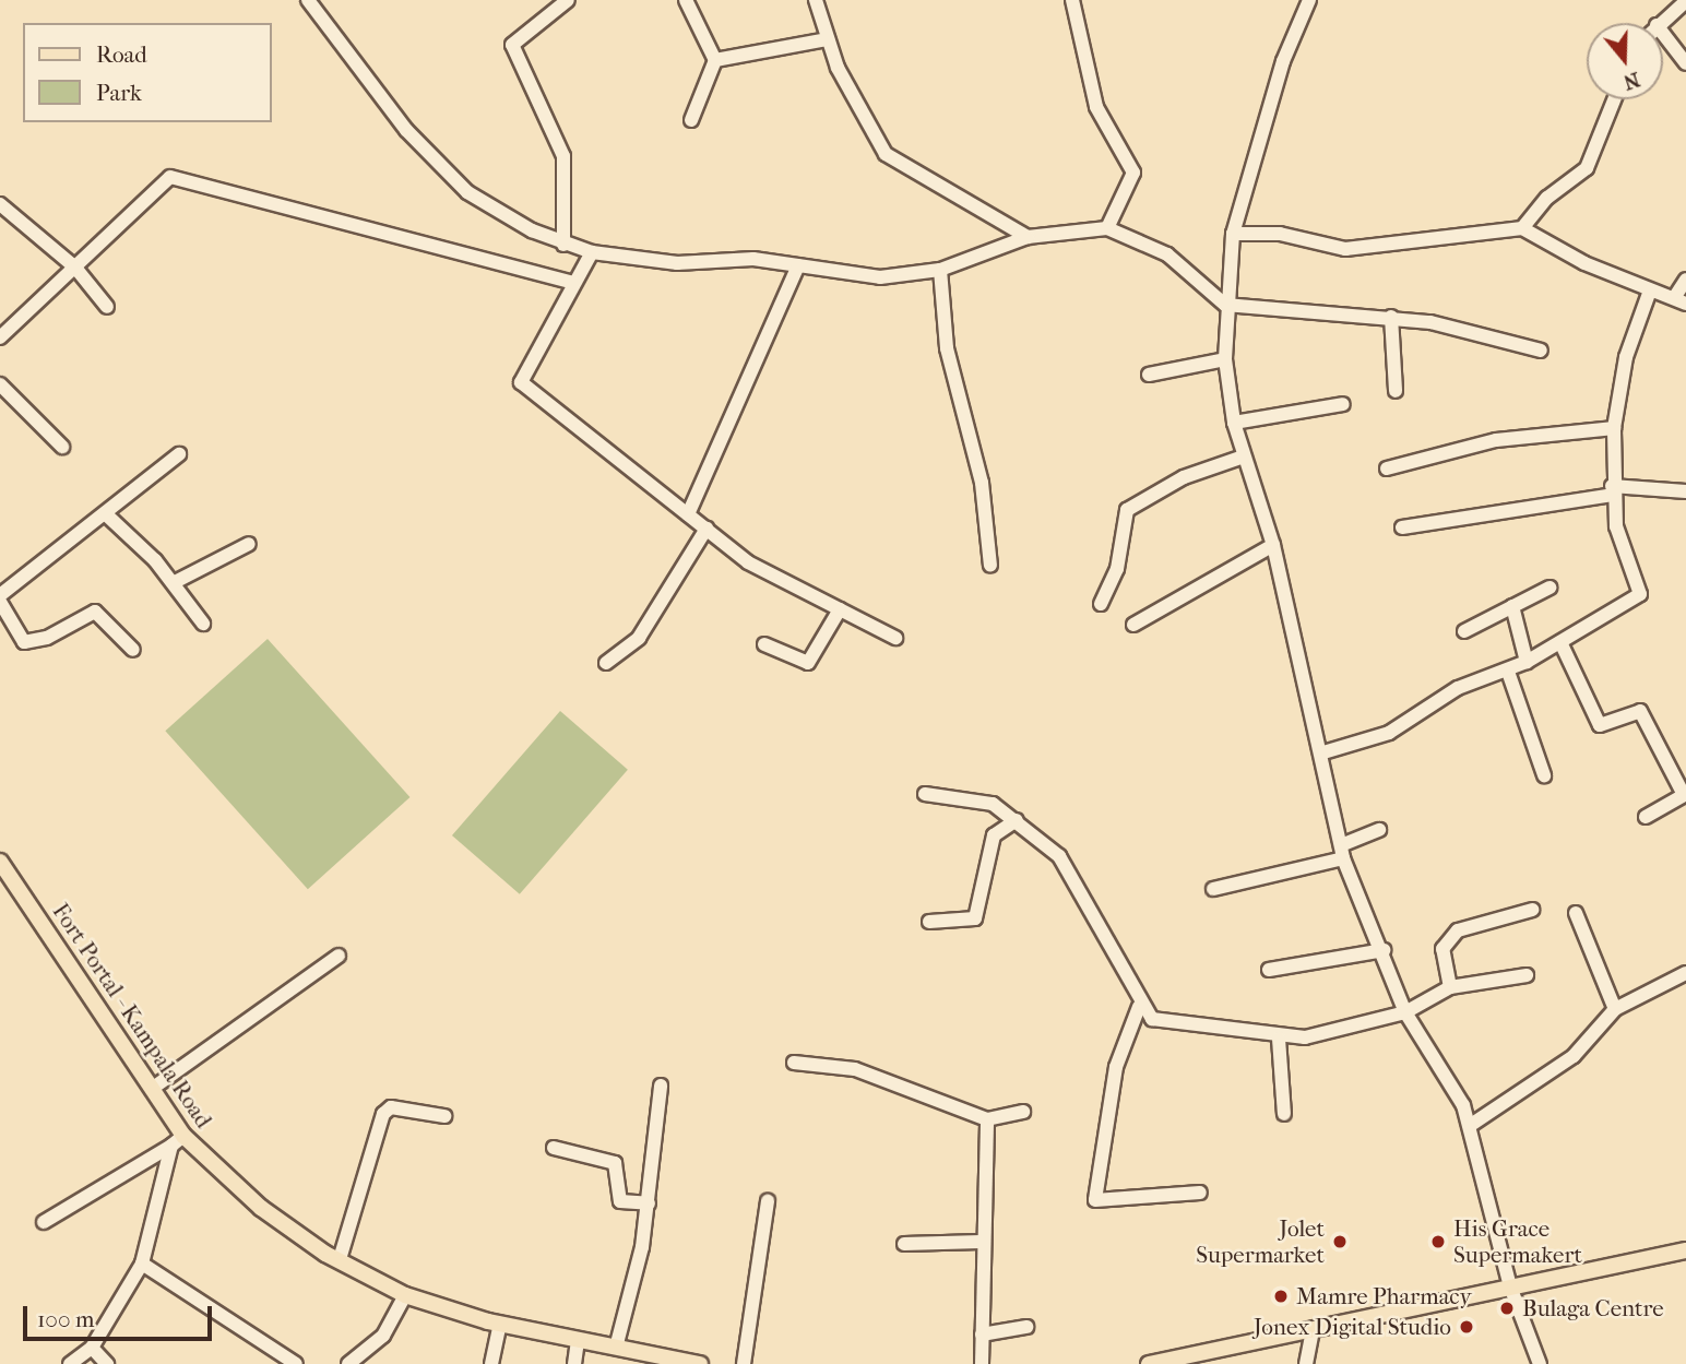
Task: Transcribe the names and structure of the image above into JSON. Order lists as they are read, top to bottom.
{
  "streets": {
    "main road": ["Fort Portal - Kampala Road"]
  },
  "places": [
    "Jolet Supermarket",
    "His Grace Supermakert",
    "Mamre Pharmacy",
    "Bulaga Centre",
    "Jonex Digital Studio"
  ],
  "legend": ["Road", "Park"],
  "scale_bar": "100 m",
  "north": "bottom"
}
